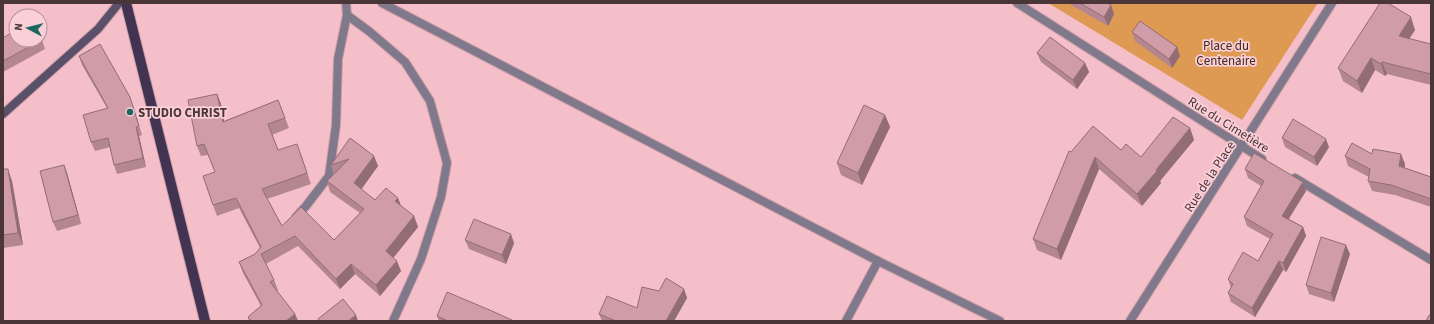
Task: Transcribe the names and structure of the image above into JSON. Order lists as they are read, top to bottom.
{
  "streets": {
    "street": ["Rue du Cimetière", "Rue de la Place"]
  },
  "crossings": [
    ["Rue du Cimetière", "Rue de la Place"]
  ],
  "parks": ["Place du Centenaire"],
  "places": ["STUDIO CHRIST"],
  "north": "left"
}
